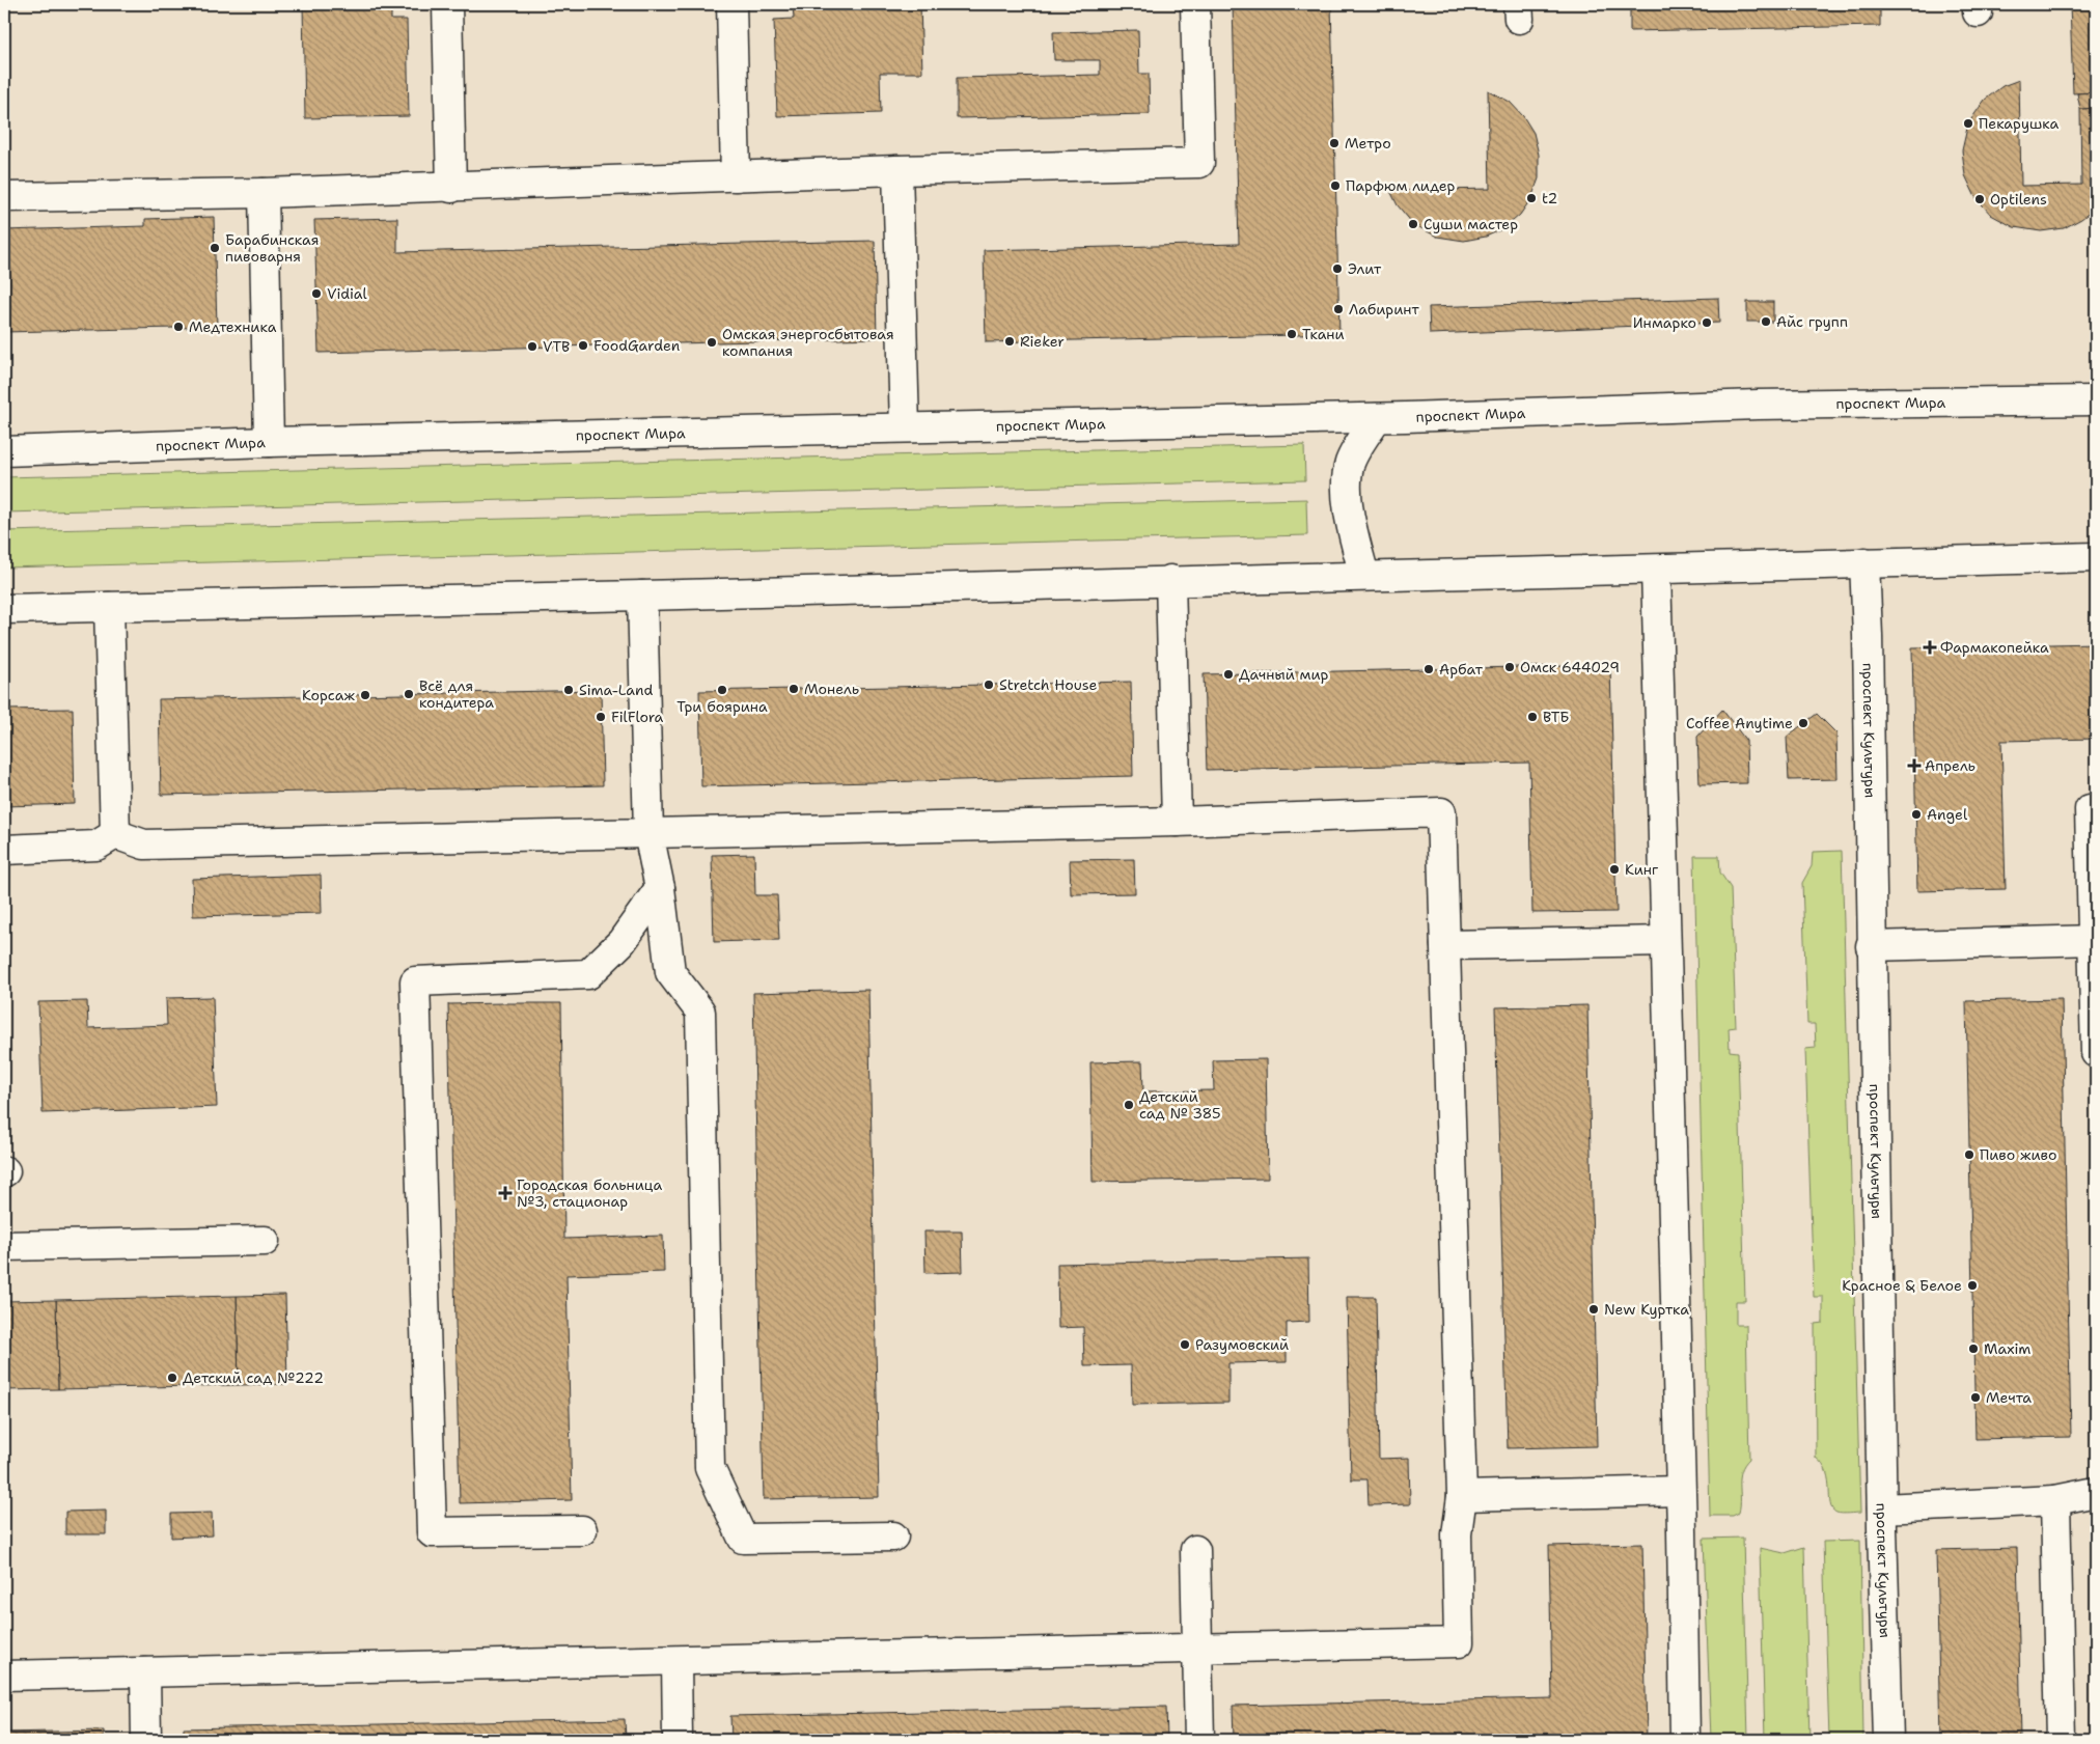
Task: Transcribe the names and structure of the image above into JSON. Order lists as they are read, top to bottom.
{
  "streets": {
    "main road": ["проспект Мира", "проспект Культуры"]
  },
  "places": {
    "other": [
      "Пекарушка",
      "Метро",
      "Парфюм лидер",
      "t2",
      "Optilens",
      "Суши мастер",
      "Барабинская пивоварня",
      "Элит",
      "Vidial",
      "Лабиринт",
      "Айс групп",
      "Инмарко",
      "Медтехника",
      "Ткани",
      "Rieker",
      "Омская энергосбытовая компания",
      "FoodGarden",
      "VTB",
      "Омск 644029",
      "Арбат",
      "Дачный мир",
      "Stretch House",
      "Монель",
      "Sima-Land",
      "Три боярина",
      "Всё для кондитера",
      "Корсаж",
      "FilFlora",
      "ВТБ",
      "Coffee Anytime",
      "Angel",
      "Кинг",
      "Детский сад № 385",
      "Пиво живо",
      "Красное & Белое",
      "New Куртка",
      "Разумовский",
      "Maxim",
      "Детский сад №222",
      "Мечта"
    ],
    "health": ["Фармакопейка", "Апрель", "Городская больница №3, стационар"]
  }
}
